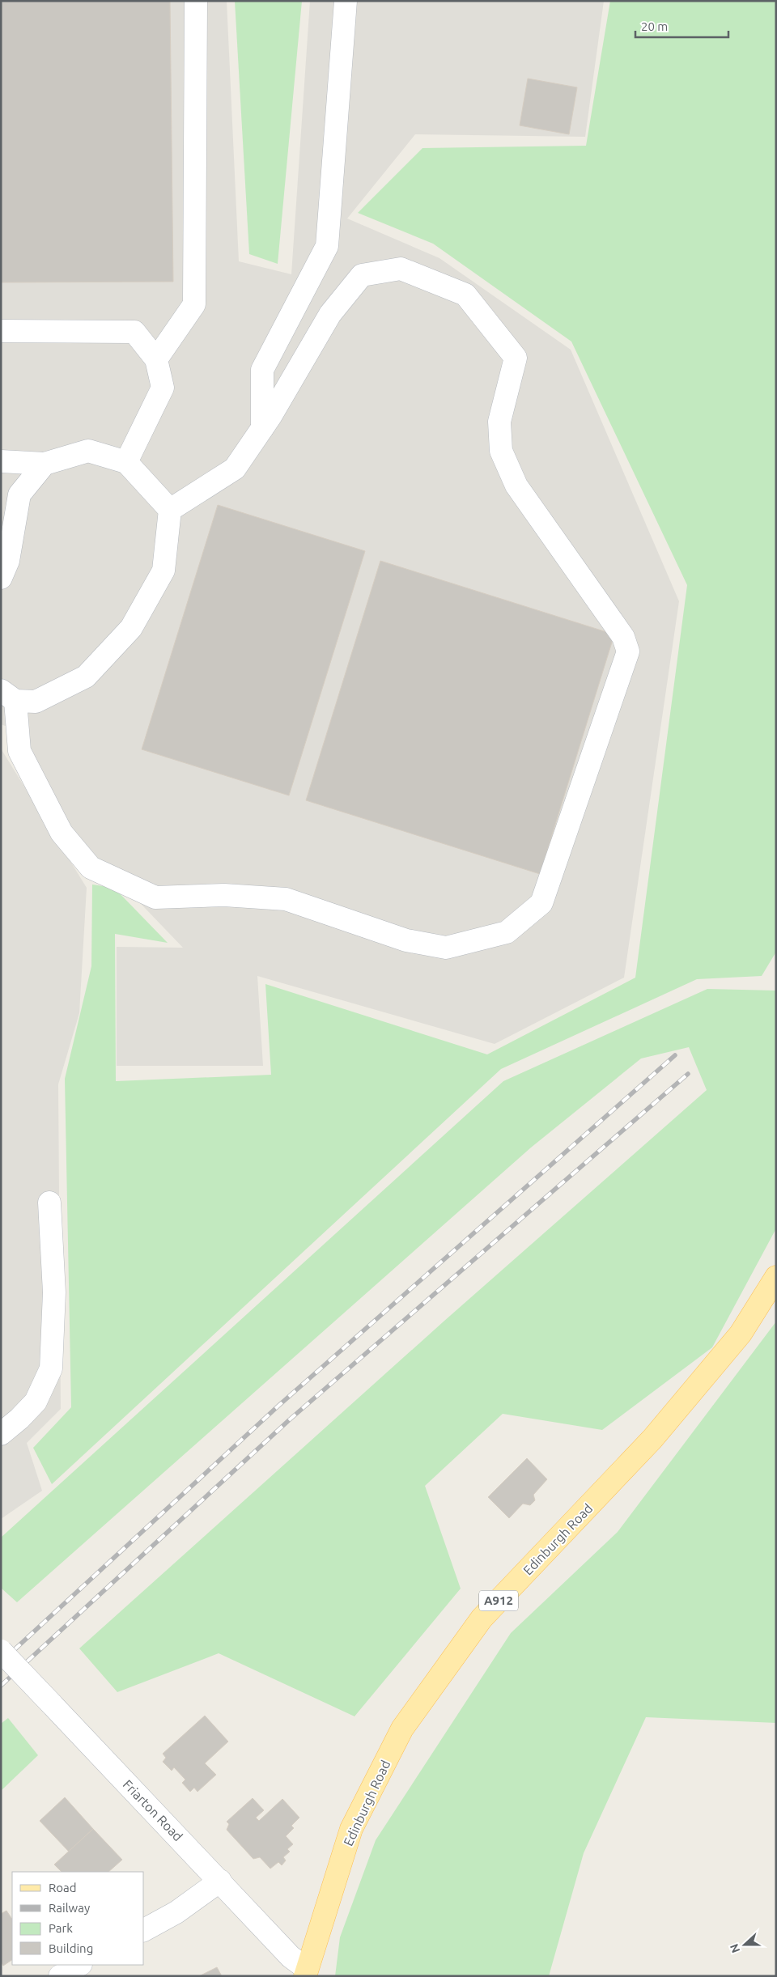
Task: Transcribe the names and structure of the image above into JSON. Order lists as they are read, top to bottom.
{
  "streets": {
    "main road": ["Edinburgh Road", "A912"],
    "street": ["Friarton Road"]
  },
  "crossings": [
    ["Edinburgh Road", "Friarton Road"]
  ],
  "legend": [
    "Road",
    "Railway",
    "Park",
    "Building"
  ],
  "scale_bar": "20 m",
  "north": "left"
}
